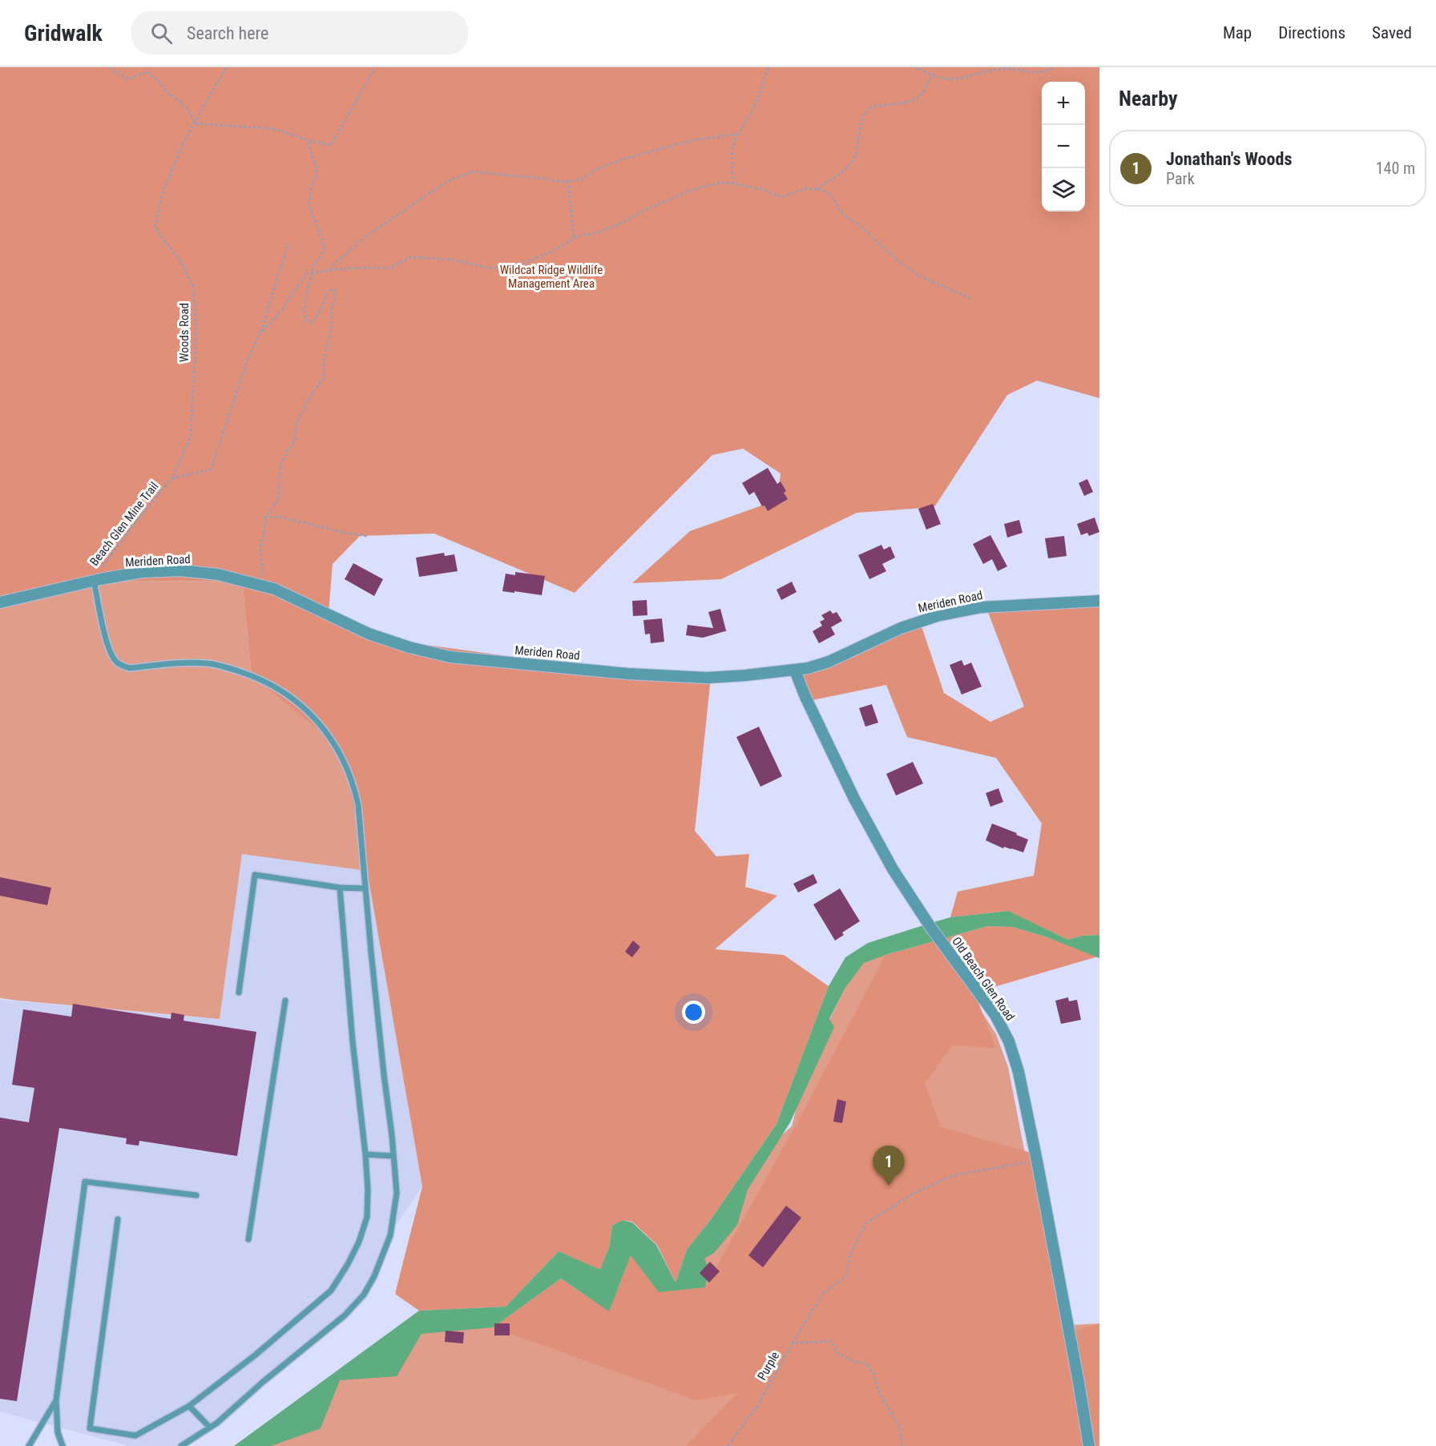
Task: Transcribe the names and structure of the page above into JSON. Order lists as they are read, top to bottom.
{
  "streets": {
    "street": ["Meriden Road", "Old Beach Glen Road"],
    "path": ["Woods Road", "Beach Glen Mine Trail", "Purple"]
  },
  "crossings": [
    ["Woods Road", "Beach Glen Mine Trail"],
    ["Beach Glen Mine Trail", "Meriden Road"],
    ["Meriden Road", "Old Beach Glen Road"]
  ],
  "parks": ["Wildcat Ridge Wildlife Management Area"],
  "page": {
    "header": "Gridwalk",
    "search": "Search here",
    "nav": ["Map", "Directions", "Saved"],
    "heading": "Nearby",
    "map_buttons": ["+", "−"],
    "list": [
      {
        "mark": "1",
        "name": "Jonathan's Woods",
        "note": "Park",
        "value": "140 m"
      }
    ],
    "pins": "1"
  }
}
